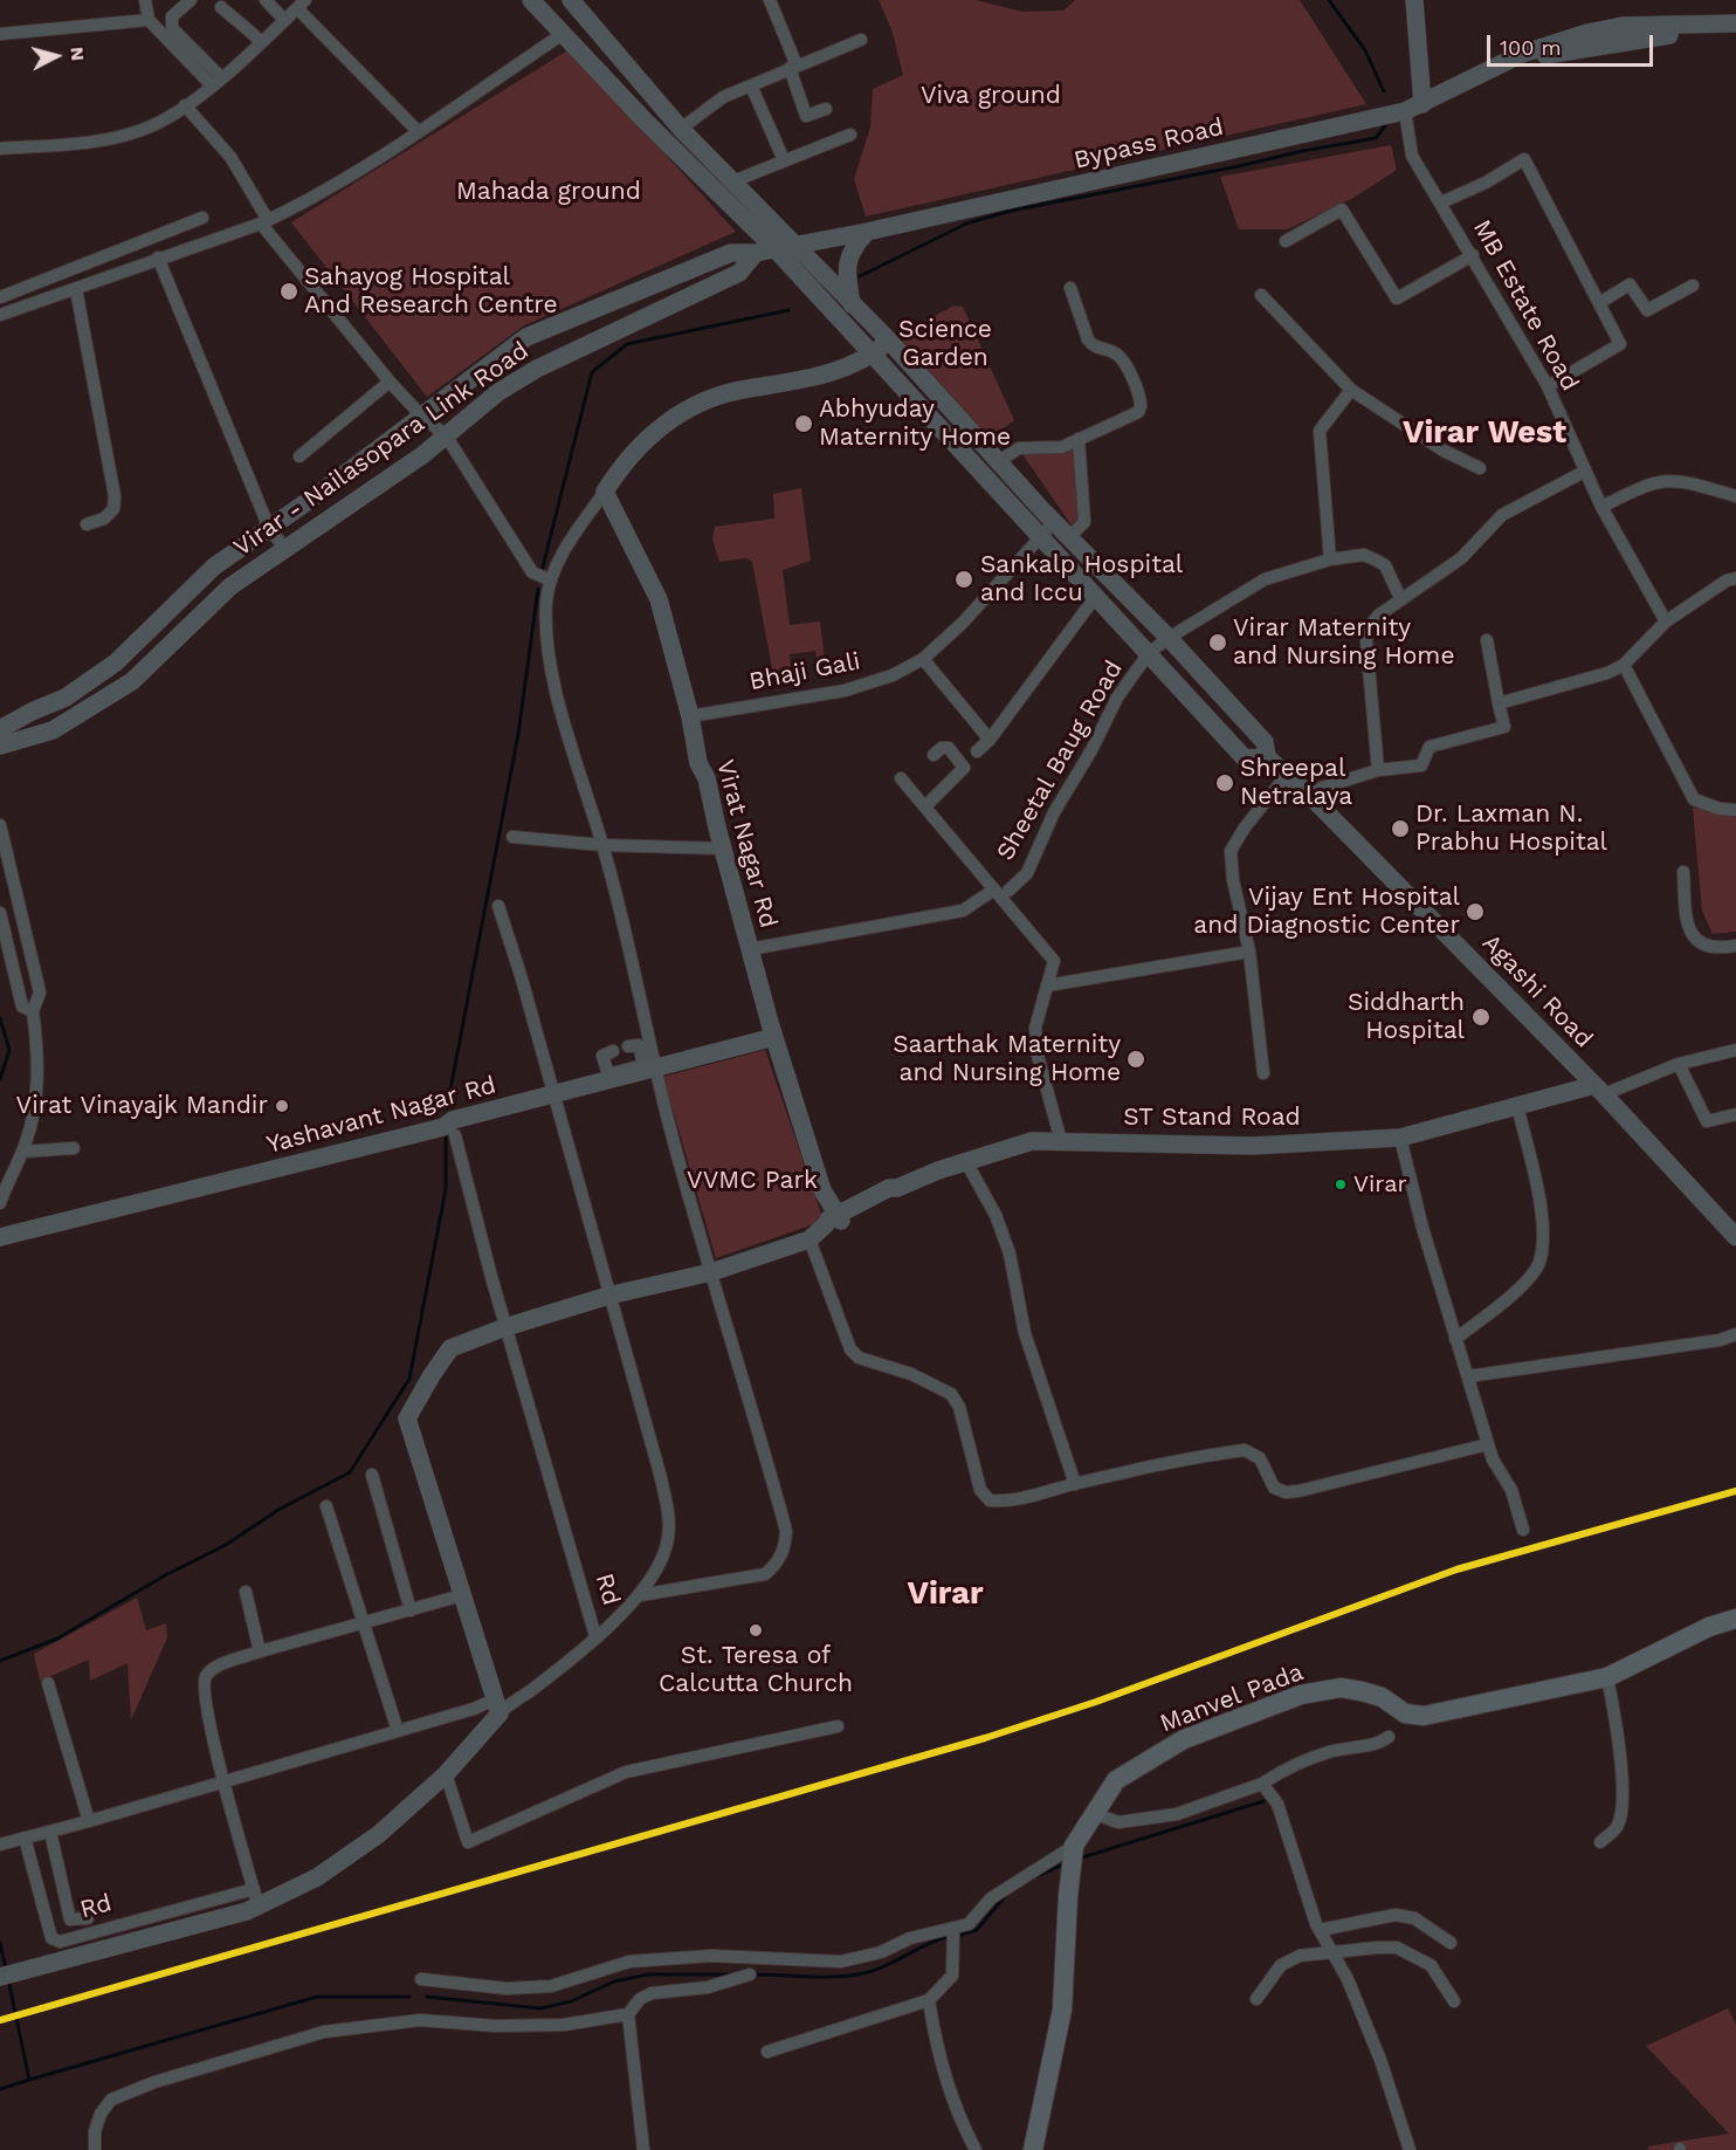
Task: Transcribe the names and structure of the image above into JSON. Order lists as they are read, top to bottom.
{
  "streets": {
    "main road": ["Manvel Pada"],
    "street": [
      "Bypass Road",
      "MB Estate Road",
      "Virar - Nailasopara Link Road",
      "Bhaji Gali",
      "Sheetal Baug Road",
      "Virat Nagar Rd",
      "Agashi Road",
      "Yashavant Nagar Rd",
      "ST Stand Road",
      "Rd"
    ]
  },
  "crossings": [
    ["Bypass Road", "MB Estate Road"],
    ["Bypass Road", "Virar - Nailasopara Link Road"],
    ["Bypass Road", "Agashi Road"],
    ["Bhaji Gali", "Virat Nagar Rd"],
    ["Bhaji Gali", "Agashi Road"],
    ["Sheetal Baug Road", "Virat Nagar Rd"],
    ["Sheetal Baug Road", "Agashi Road"],
    ["Virat Nagar Rd", "Yashavant Nagar Rd"],
    ["Virat Nagar Rd", "ST Stand Road"],
    ["Agashi Road", "ST Stand Road"],
    ["Yashavant Nagar Rd", "Rd"]
  ],
  "districts": ["Virar West", "Virar"],
  "parks": [
    "Viva ground",
    "Mahada ground",
    "Science Garden",
    "VVMC Park"
  ],
  "places": [
    "Sahayog Hospital And Research Centre",
    "Abhyuday Maternity Home",
    "Sankalp Hospital and Iccu",
    "Virar Maternity and Nursing Home",
    "Shreepal Netralaya",
    "Dr. Laxman N. Prabhu Hospital",
    "Vijay Ent Hospital and Diagnostic Center",
    "Siddharth Hospital",
    "Saarthak Maternity and Nursing Home",
    "Virat Vinayajk Mandir",
    "Virar",
    "St. Teresa of Calcutta Church"
  ],
  "scale_bar": "100 m",
  "north": "right"
}
